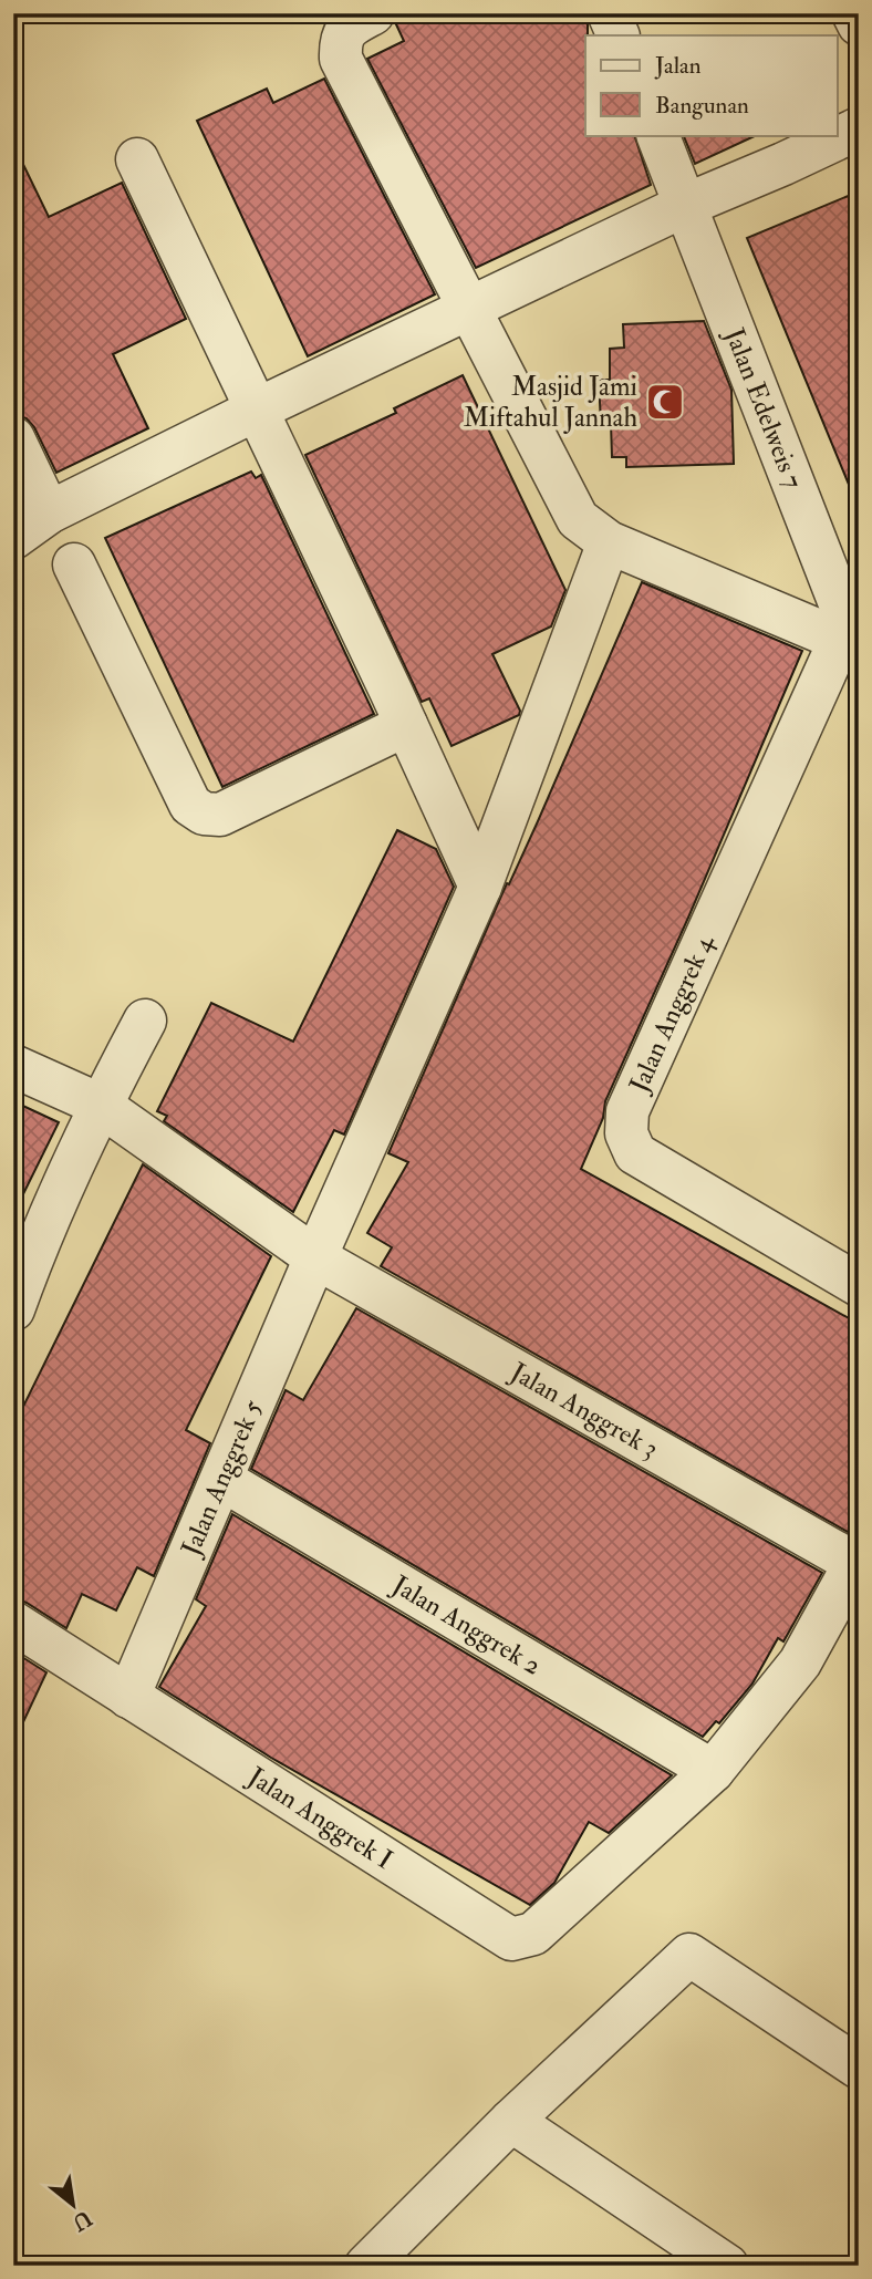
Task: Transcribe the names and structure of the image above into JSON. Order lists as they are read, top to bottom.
{
  "streets": {
    "street": [
      "Jalan Edelweis 7",
      "Jalan Anggrek 4",
      "Jalan Anggrek 3",
      "Jalan Anggrek 5",
      "Jalan Anggrek 2",
      "Jalan Anggrek I"
    ]
  },
  "crossings": [
    ["Jalan Edelweis 7", "Jalan Anggrek 4"],
    ["Jalan Anggrek 3", "Jalan Anggrek 5"],
    ["Jalan Anggrek 5", "Jalan Anggrek 2"],
    ["Jalan Anggrek 5", "Jalan Anggrek I"],
    ["Jalan Anggrek 2", "Jalan Anggrek I"]
  ],
  "places": {
    "mosque": ["Masjid Jami Miftahul Jannah"]
  },
  "legend": ["Jalan", "Bangunan"],
  "north": "bottom right"
}
